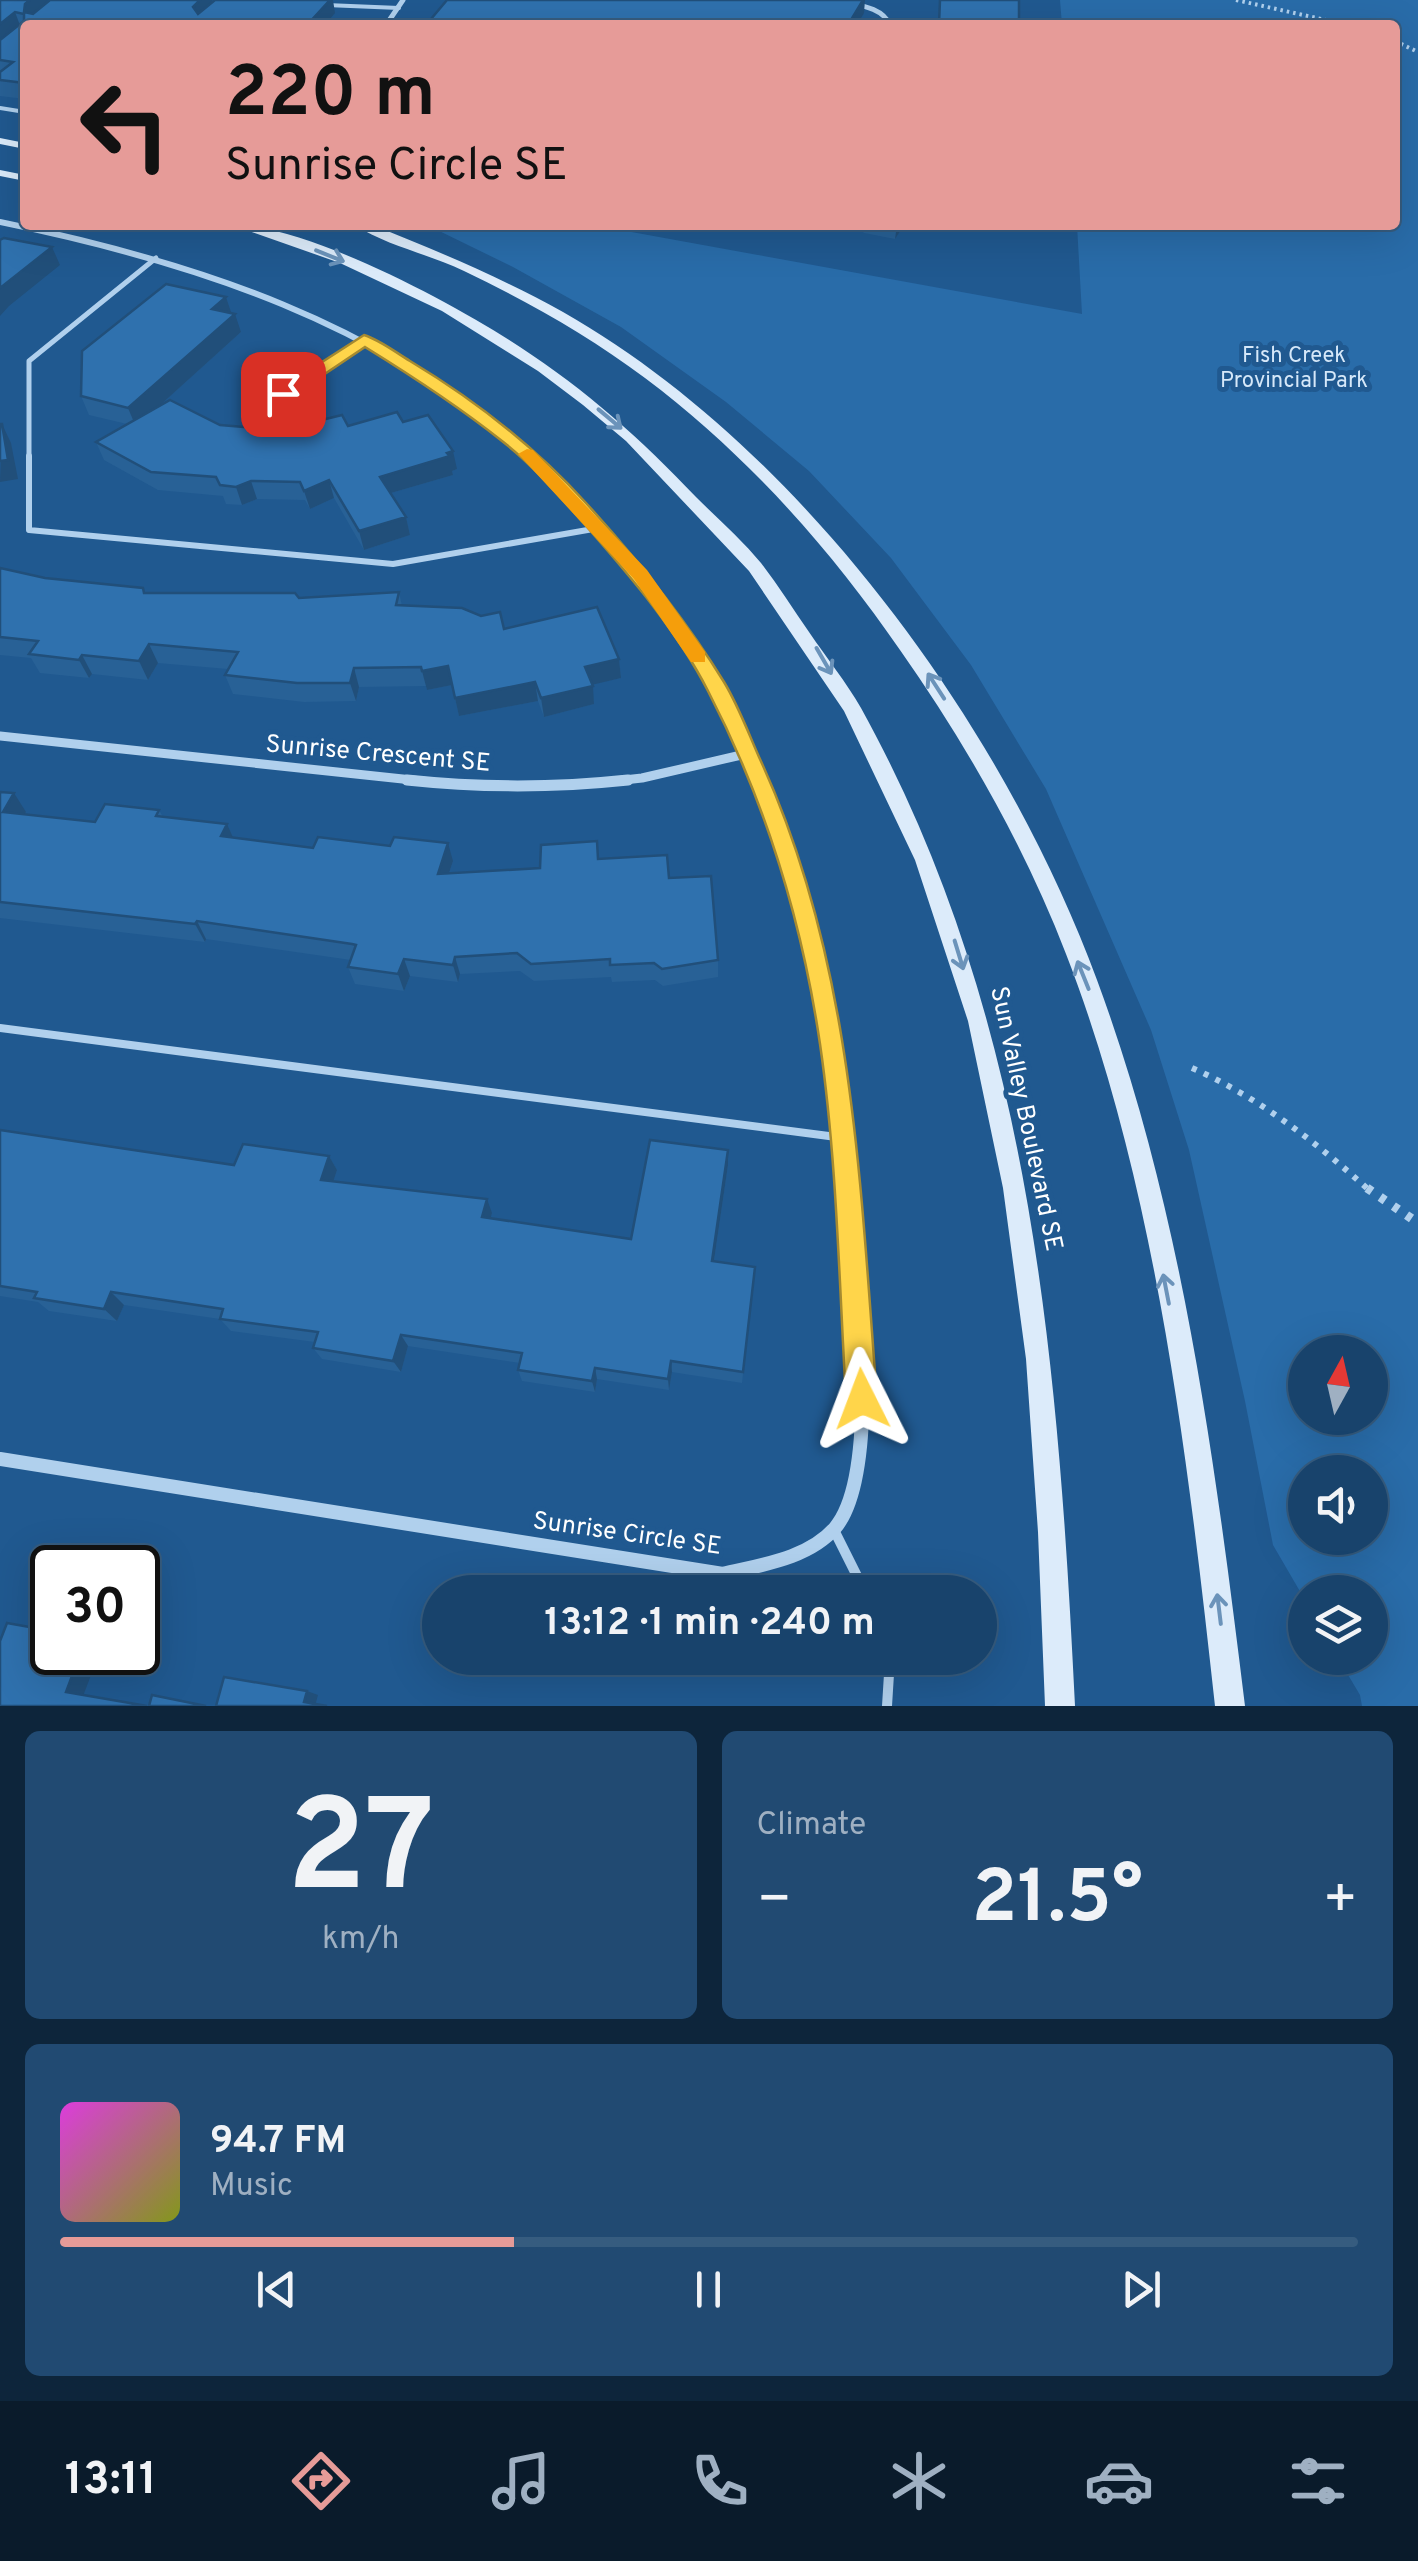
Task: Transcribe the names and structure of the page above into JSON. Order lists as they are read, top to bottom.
{
  "streets": {
    "main road": ["Sun Valley Boulevard SE"],
    "street": ["Sunrise Crescent SE", "Sunrise Circle SE"]
  },
  "parks": ["Fish Creek Provincial Park"],
  "north": "top",
  "page": {
    "turn": ["220 m", "Sunrise Circle SE"],
    "limit": "30",
    "trip": "13:12 · 1 min · 240 m",
    "tile": [
      ["27", "km/h"],
      "Climate"
    ],
    "heat": ["−", "21.5°", "+"],
    "song": ["94.7 FM", "Music"],
    "tabs": "13:11"
  }
}
